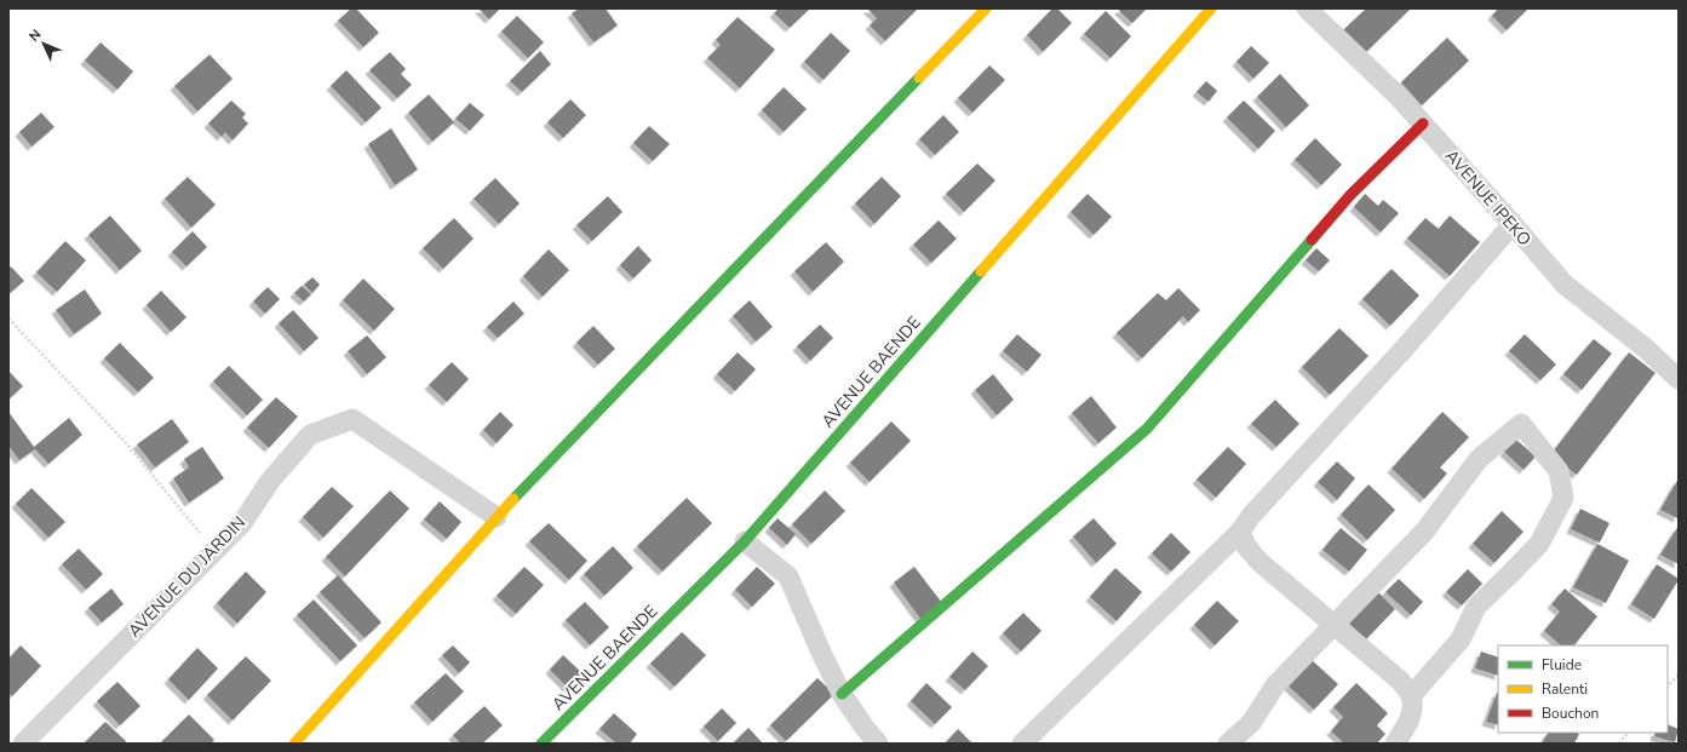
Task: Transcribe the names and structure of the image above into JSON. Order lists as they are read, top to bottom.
{
  "streets": {
    "street": ["AVENUE IPEKO", "AVENUE BAENDE", "AVENUE DU JARDIN"]
  },
  "legend": ["Fluide", "Ralenti", "Bouchon"],
  "north": "top left"
}
